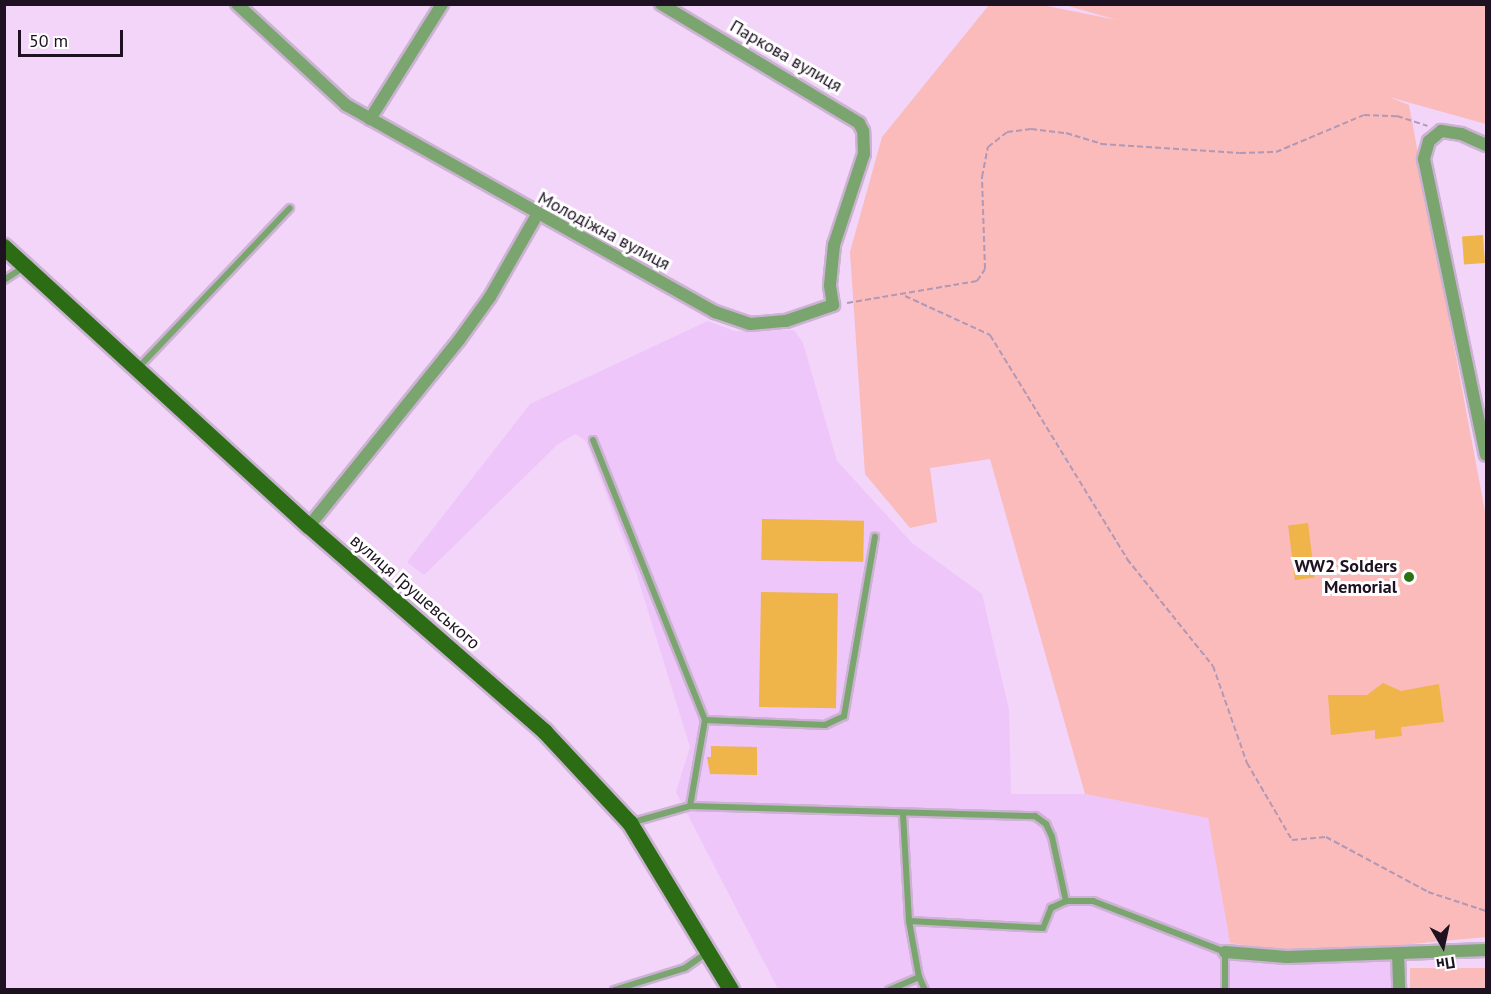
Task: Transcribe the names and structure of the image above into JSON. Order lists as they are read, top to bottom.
{
  "streets": {
    "main road": ["вулиця Грушевського"],
    "street": ["Паркова вулиця", "Молодіжна вулиця"]
  },
  "crossings": [
    ["Паркова вулиця", "Молодіжна вулиця"]
  ],
  "places": ["WW2 Solders Memorial"],
  "scale_bar": "50 m",
  "north": "bottom"
}
